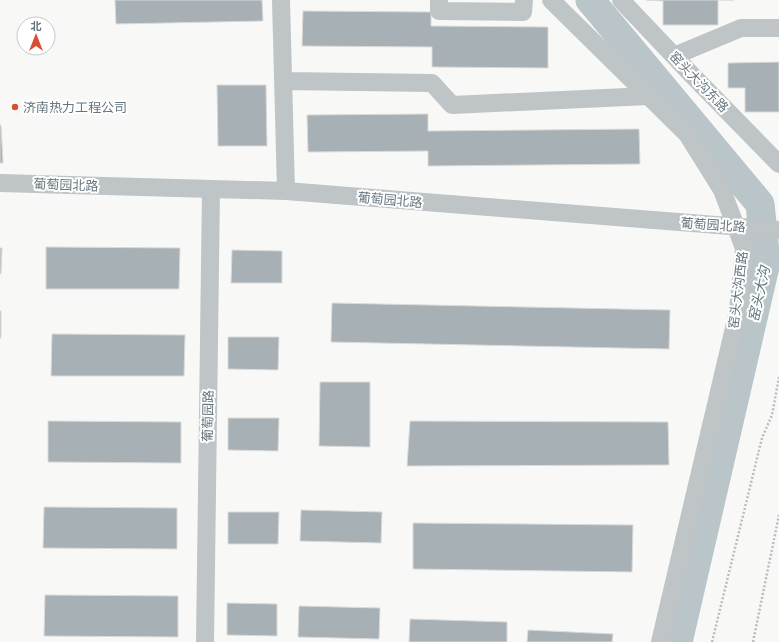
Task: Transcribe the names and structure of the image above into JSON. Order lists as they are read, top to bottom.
{
  "streets": {
    "street": [
      "窑头大沟东路",
      "葡萄园北路",
      "窑头大沟西路",
      "葡萄园路"
    ]
  },
  "crossings": [
    ["葡萄园北路", "窑头大沟西路"],
    ["葡萄园北路", "葡萄园路"]
  ],
  "water": ["窑头大沟"],
  "places": ["济南热力工程公司"],
  "north": "top"
}
